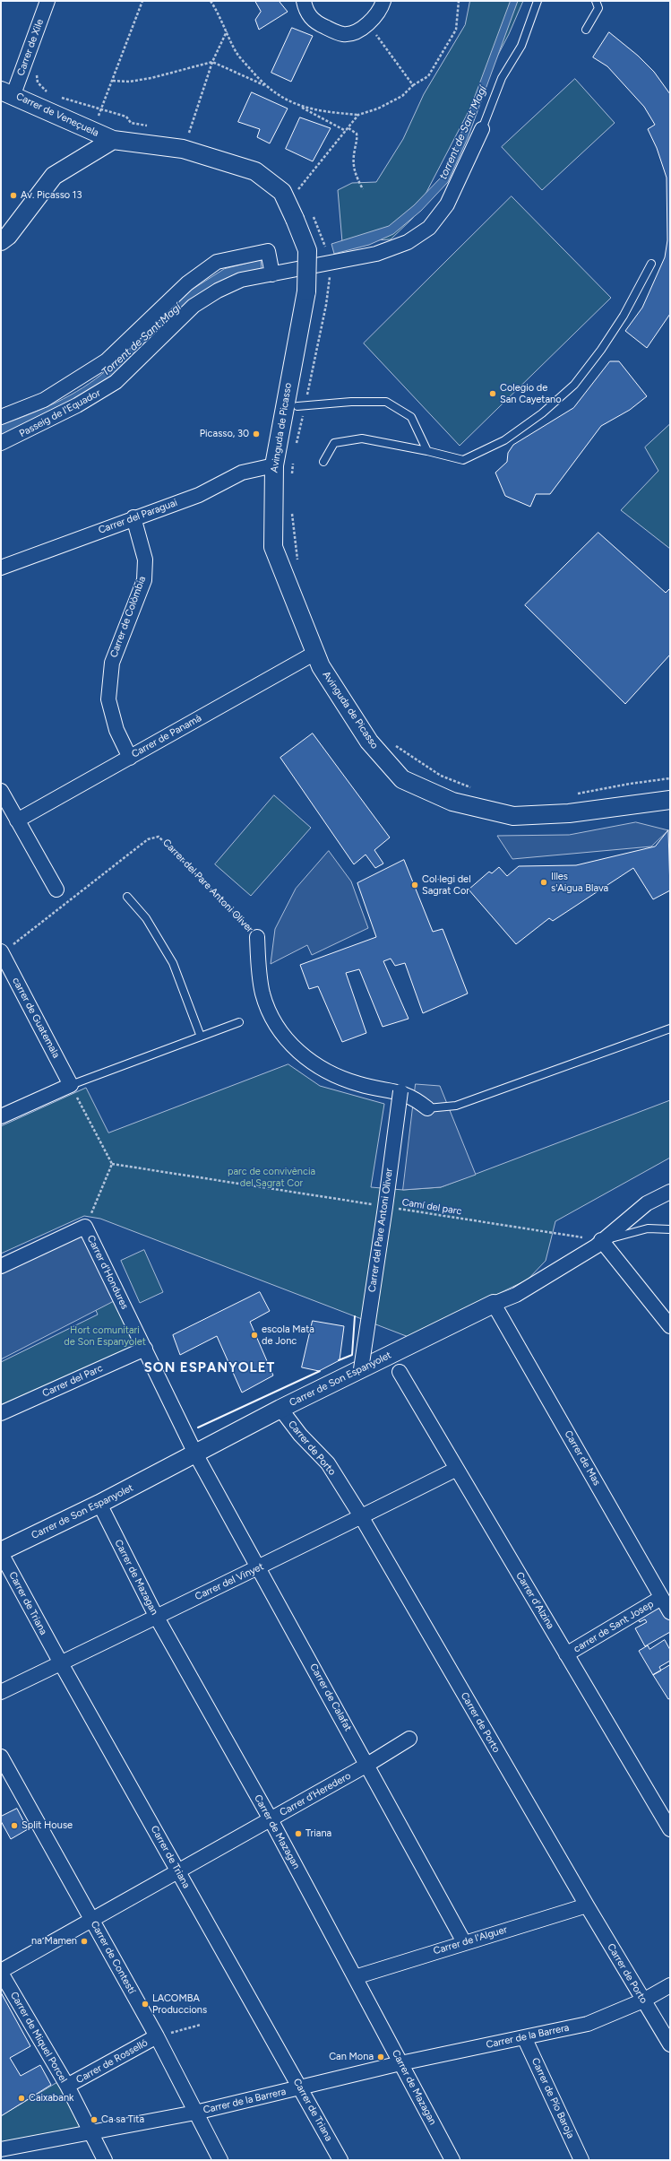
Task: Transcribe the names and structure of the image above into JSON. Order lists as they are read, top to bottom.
{
  "streets": {
    "street": [
      "Carrer de Xile",
      "Carrer de Veneçuela",
      "Passeig de l'Equador",
      "Avinguda de Picasso",
      "Carrer del Paraguai",
      "Carrer de Colòmbia",
      "Carrer de Panamà",
      "Carrer del Pare Antoni Oliver",
      "carrer de Guatemala",
      "Carrer d'Hondures",
      "Carrer de Son Espanyolet",
      "Carrer del Parc",
      "Carrer de Porto",
      "Carrer de Mas",
      "Carrer de Mazagan",
      "Carrer del Vinyet",
      "Carrer d'Alzina",
      "Carrer de Triana",
      "carrer de Sant Josep",
      "Carrer de Calafat",
      "Carrer d'Heredero",
      "Carrer de l'Alguer",
      "Carrer de Contestí",
      "Carrer de la Barrera",
      "Carrer de Miquel Porcel",
      "Carrer de Rosselló",
      "Carrer de Pío Baroja"
    ],
    "path": ["Camí del parc"]
  },
  "crossings": [
    ["Carrer de Xile", "Carrer de Veneçuela"],
    ["Carrer de Veneçuela", "Avinguda de Picasso"],
    ["Avinguda de Picasso", "Carrer del Paraguai"],
    ["Avinguda de Picasso", "Carrer de Panamà"],
    ["Carrer del Paraguai", "Carrer de Colòmbia"],
    ["Carrer de Colòmbia", "Carrer de Panamà"],
    ["Carrer del Pare Antoni Oliver", "Carrer de Son Espanyolet"],
    ["Camí del parc", "Carrer de Son Espanyolet"],
    ["Carrer d'Hondures", "Carrer de Son Espanyolet"],
    ["Carrer d'Hondures", "Carrer del Parc"],
    ["Carrer d'Hondures", "Carrer de Calafat"],
    ["Carrer de Son Espanyolet", "Carrer de Porto"],
    ["Carrer de Son Espanyolet", "Carrer de Mas"],
    ["Carrer de Son Espanyolet", "Carrer de Mazagan"],
    ["Carrer de Son Espanyolet", "Carrer de Triana"],
    ["Carrer de Son Espanyolet", "Carrer de Calafat"],
    ["Carrer de Porto", "Carrer del Vinyet"],
    ["Carrer de Porto", "Carrer de l'Alguer"],
    ["Carrer de Porto", "Carrer de la Barrera"],
    ["Carrer de Mas", "carrer de Sant Josep"],
    ["Carrer de Mazagan", "Carrer del Vinyet"],
    ["Carrer de Mazagan", "Carrer d'Heredero"],
    ["Carrer de Mazagan", "Carrer de l'Alguer"],
    ["Carrer de Mazagan", "Carrer de la Barrera"],
    ["Carrer del Vinyet", "Carrer d'Alzina"],
    ["Carrer del Vinyet", "Carrer de Triana"],
    ["Carrer del Vinyet", "Carrer de Calafat"],
    ["Carrer d'Alzina", "carrer de Sant Josep"],
    ["Carrer de Triana", "Carrer d'Heredero"],
    ["Carrer de Triana", "Carrer de la Barrera"],
    ["Carrer de Calafat", "Carrer d'Heredero"],
    ["Carrer de Calafat", "Carrer de l'Alguer"],
    ["Carrer d'Heredero", "Carrer de Contestí"],
    ["Carrer d'Heredero", "Carrer de Miquel Porcel"],
    ["Carrer de Contestí", "Carrer de la Barrera"],
    ["Carrer de Contestí", "Carrer de Rosselló"],
    ["Carrer de la Barrera", "Carrer de Miquel Porcel"],
    ["Carrer de la Barrera", "Carrer de Pío Baroja"],
    ["Carrer de Miquel Porcel", "Carrer de Rosselló"]
  ],
  "districts": ["SON ESPANYOLET"],
  "water": ["torrent de Sant Magí", "Torrent de Sant Magí"],
  "parks": ["parc de convivència del Sagrat Cor", "Hort comunitari de Son Espanyolet"],
  "places": [
    "Av. Picasso 13",
    "Colegio de San Cayetano",
    "Picasso, 30",
    "Illes s'Aigua Blava",
    "Col·legi del Sagrat Cor",
    "escola Mata de Jonc",
    "Split House",
    "Triana",
    "na Mamen",
    "LACOMBA Produccions",
    "Can Mona",
    "Caixabank",
    "Ca sa Tita"
  ]
}
